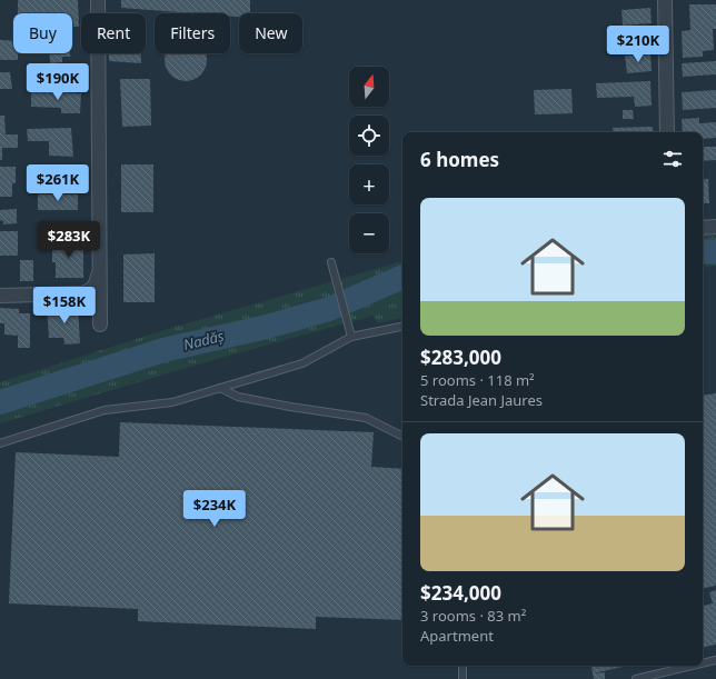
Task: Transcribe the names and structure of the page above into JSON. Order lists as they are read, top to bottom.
{
  "water": ["Nadăș"],
  "north": "top",
  "page": {
    "chip": [
      "Buy",
      "Rent",
      "Filters",
      "New"
    ],
    "price": [
      "$210K",
      "$190K",
      "$261K",
      "$283K",
      "$158K",
      "$234K"
    ],
    "map_buttons": ["+", "−"],
    "heading": "6 homes",
    "list": [
      {
        "name": "$283,000",
        "note": "5 rooms · 118 m² · Strada Jean Jaures"
      },
      {
        "name": "$234,000",
        "note": "3 rooms · 83 m² · Apartment"
      }
    ]
  }
}
